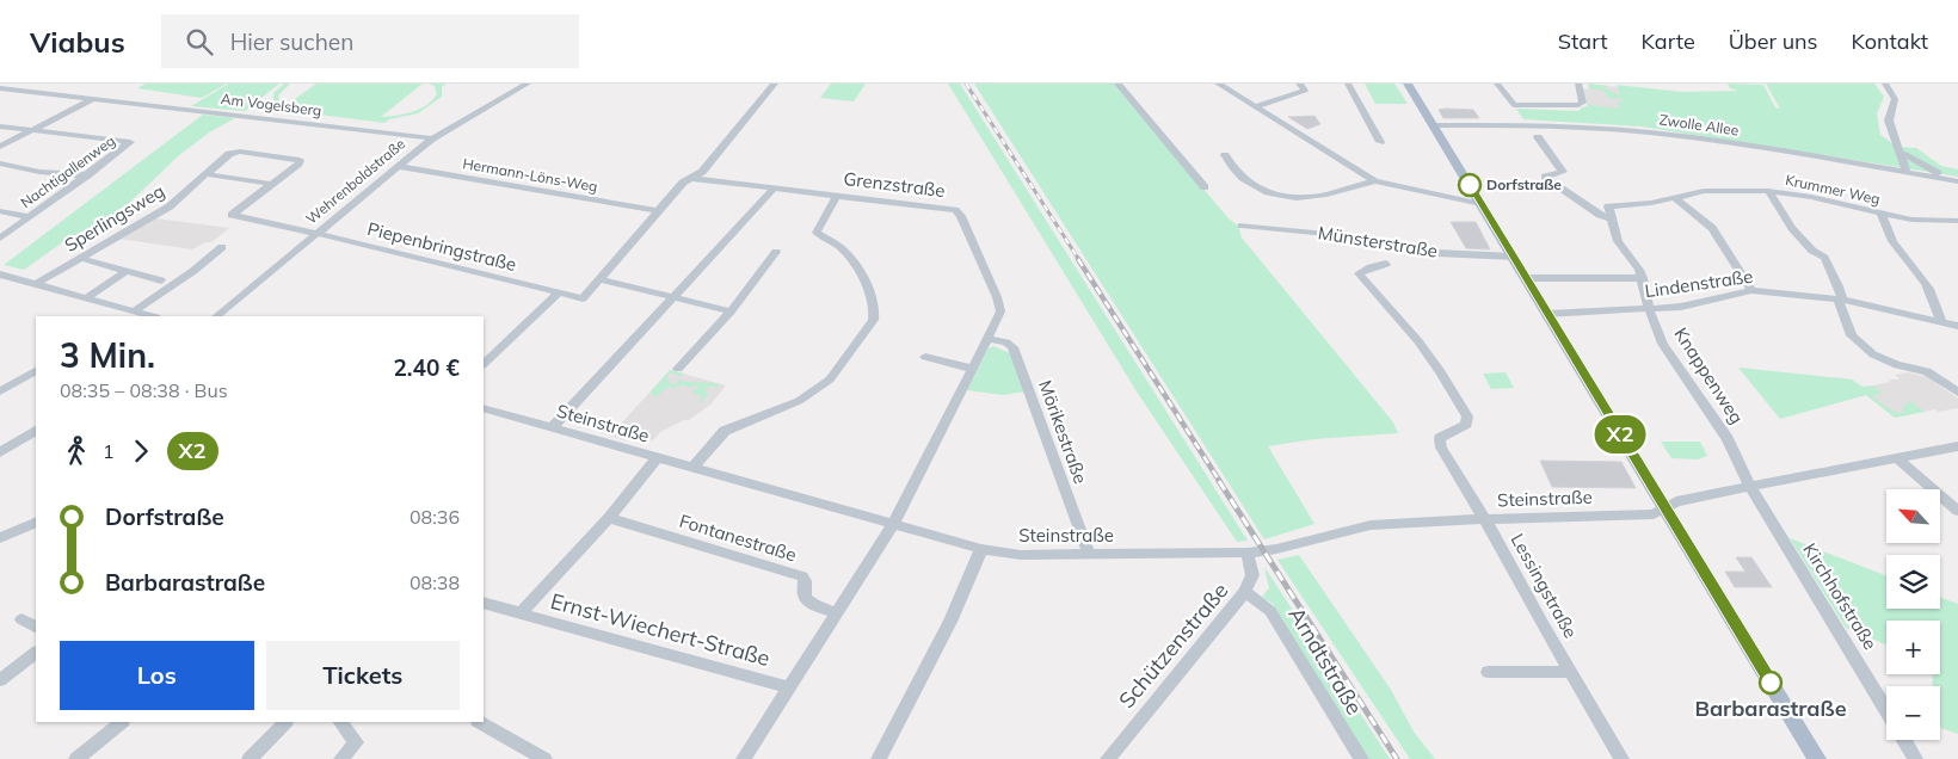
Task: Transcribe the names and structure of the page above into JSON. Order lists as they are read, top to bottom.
{
  "streets": {
    "street": [
      "Am Vogelsberg",
      "Zwolle Allee",
      "Nachtigallenweg",
      "Hermann-Löns-Weg",
      "Wehrenboldstraße",
      "Grenzstraße",
      "Krummer Weg",
      "Sperlingsweg",
      "Münsterstraße",
      "Piepenbringstraße",
      "Lindenstraße",
      "Knappenweg",
      "Steinstraße",
      "Mörikestraße",
      "Fontanestraße",
      "Lessingstraße",
      "Kirchhofstraße",
      "Ernst-Wiechert-Straße",
      "Schützenstraße",
      "Arndtstraße"
    ]
  },
  "crossings": [
    ["Am Vogelsberg", "Wehrenboldstraße"],
    ["Hermann-Löns-Weg", "Wehrenboldstraße"],
    ["Wehrenboldstraße", "Sperlingsweg"],
    ["Wehrenboldstraße", "Piepenbringstraße"],
    ["Grenzstraße", "Steinstraße"],
    ["Grenzstraße", "Mörikestraße"],
    ["Grenzstraße", "Fontanestraße"],
    ["Grenzstraße", "Ernst-Wiechert-Straße"],
    ["Krummer Weg", "Knappenweg"],
    ["Sperlingsweg", "Piepenbringstraße"],
    ["Lindenstraße", "Knappenweg"],
    ["Knappenweg", "Kirchhofstraße"],
    ["Steinstraße", "Mörikestraße"],
    ["Steinstraße", "Lessingstraße"],
    ["Steinstraße", "Schützenstraße"],
    ["Schützenstraße", "Arndtstraße"]
  ],
  "places": ["Dorfstraße", "Barbarastraße"],
  "lines": ["bus line X2"],
  "north": "top left",
  "page": {
    "header": "Viabus",
    "search": "Hier suchen",
    "nav": [
      "Start",
      "Karte",
      "Über uns",
      "Kontakt"
    ],
    "on_map": "X2",
    "heading": ["3 Min.", "08:35 – 08:38 · Bus", "2.40 €"],
    "legs": ["1", "X2"],
    "list": [
      {
        "name": "Dorfstraße",
        "value": "08:36"
      },
      {
        "name": "Barbarastraße",
        "value": "08:38"
      }
    ],
    "map_buttons": ["+", "−"],
    "buttons": ["Los", "Tickets"]
  }
}
